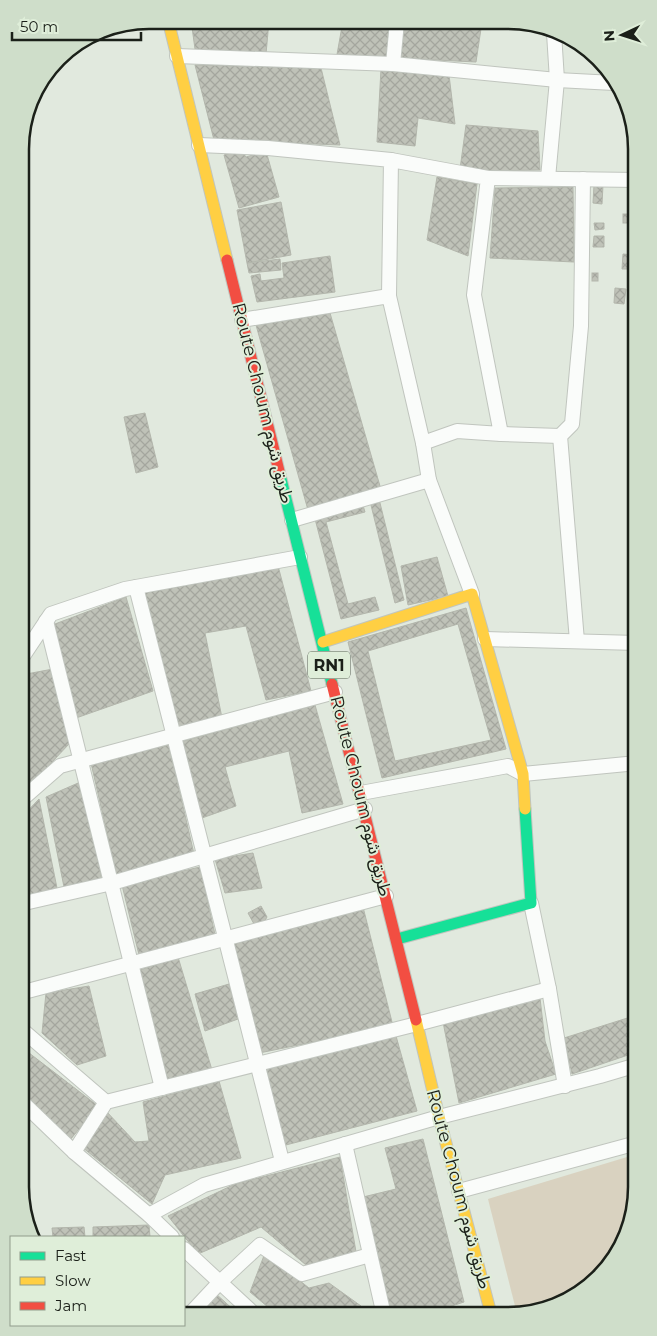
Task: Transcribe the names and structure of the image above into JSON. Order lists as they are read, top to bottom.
{
  "streets": {
    "main road": ["Route Choum طريق شوم", "RN1"]
  },
  "legend": ["Fast", "Slow", "Jam"],
  "scale_bar": "50 m",
  "north": "left"
}
